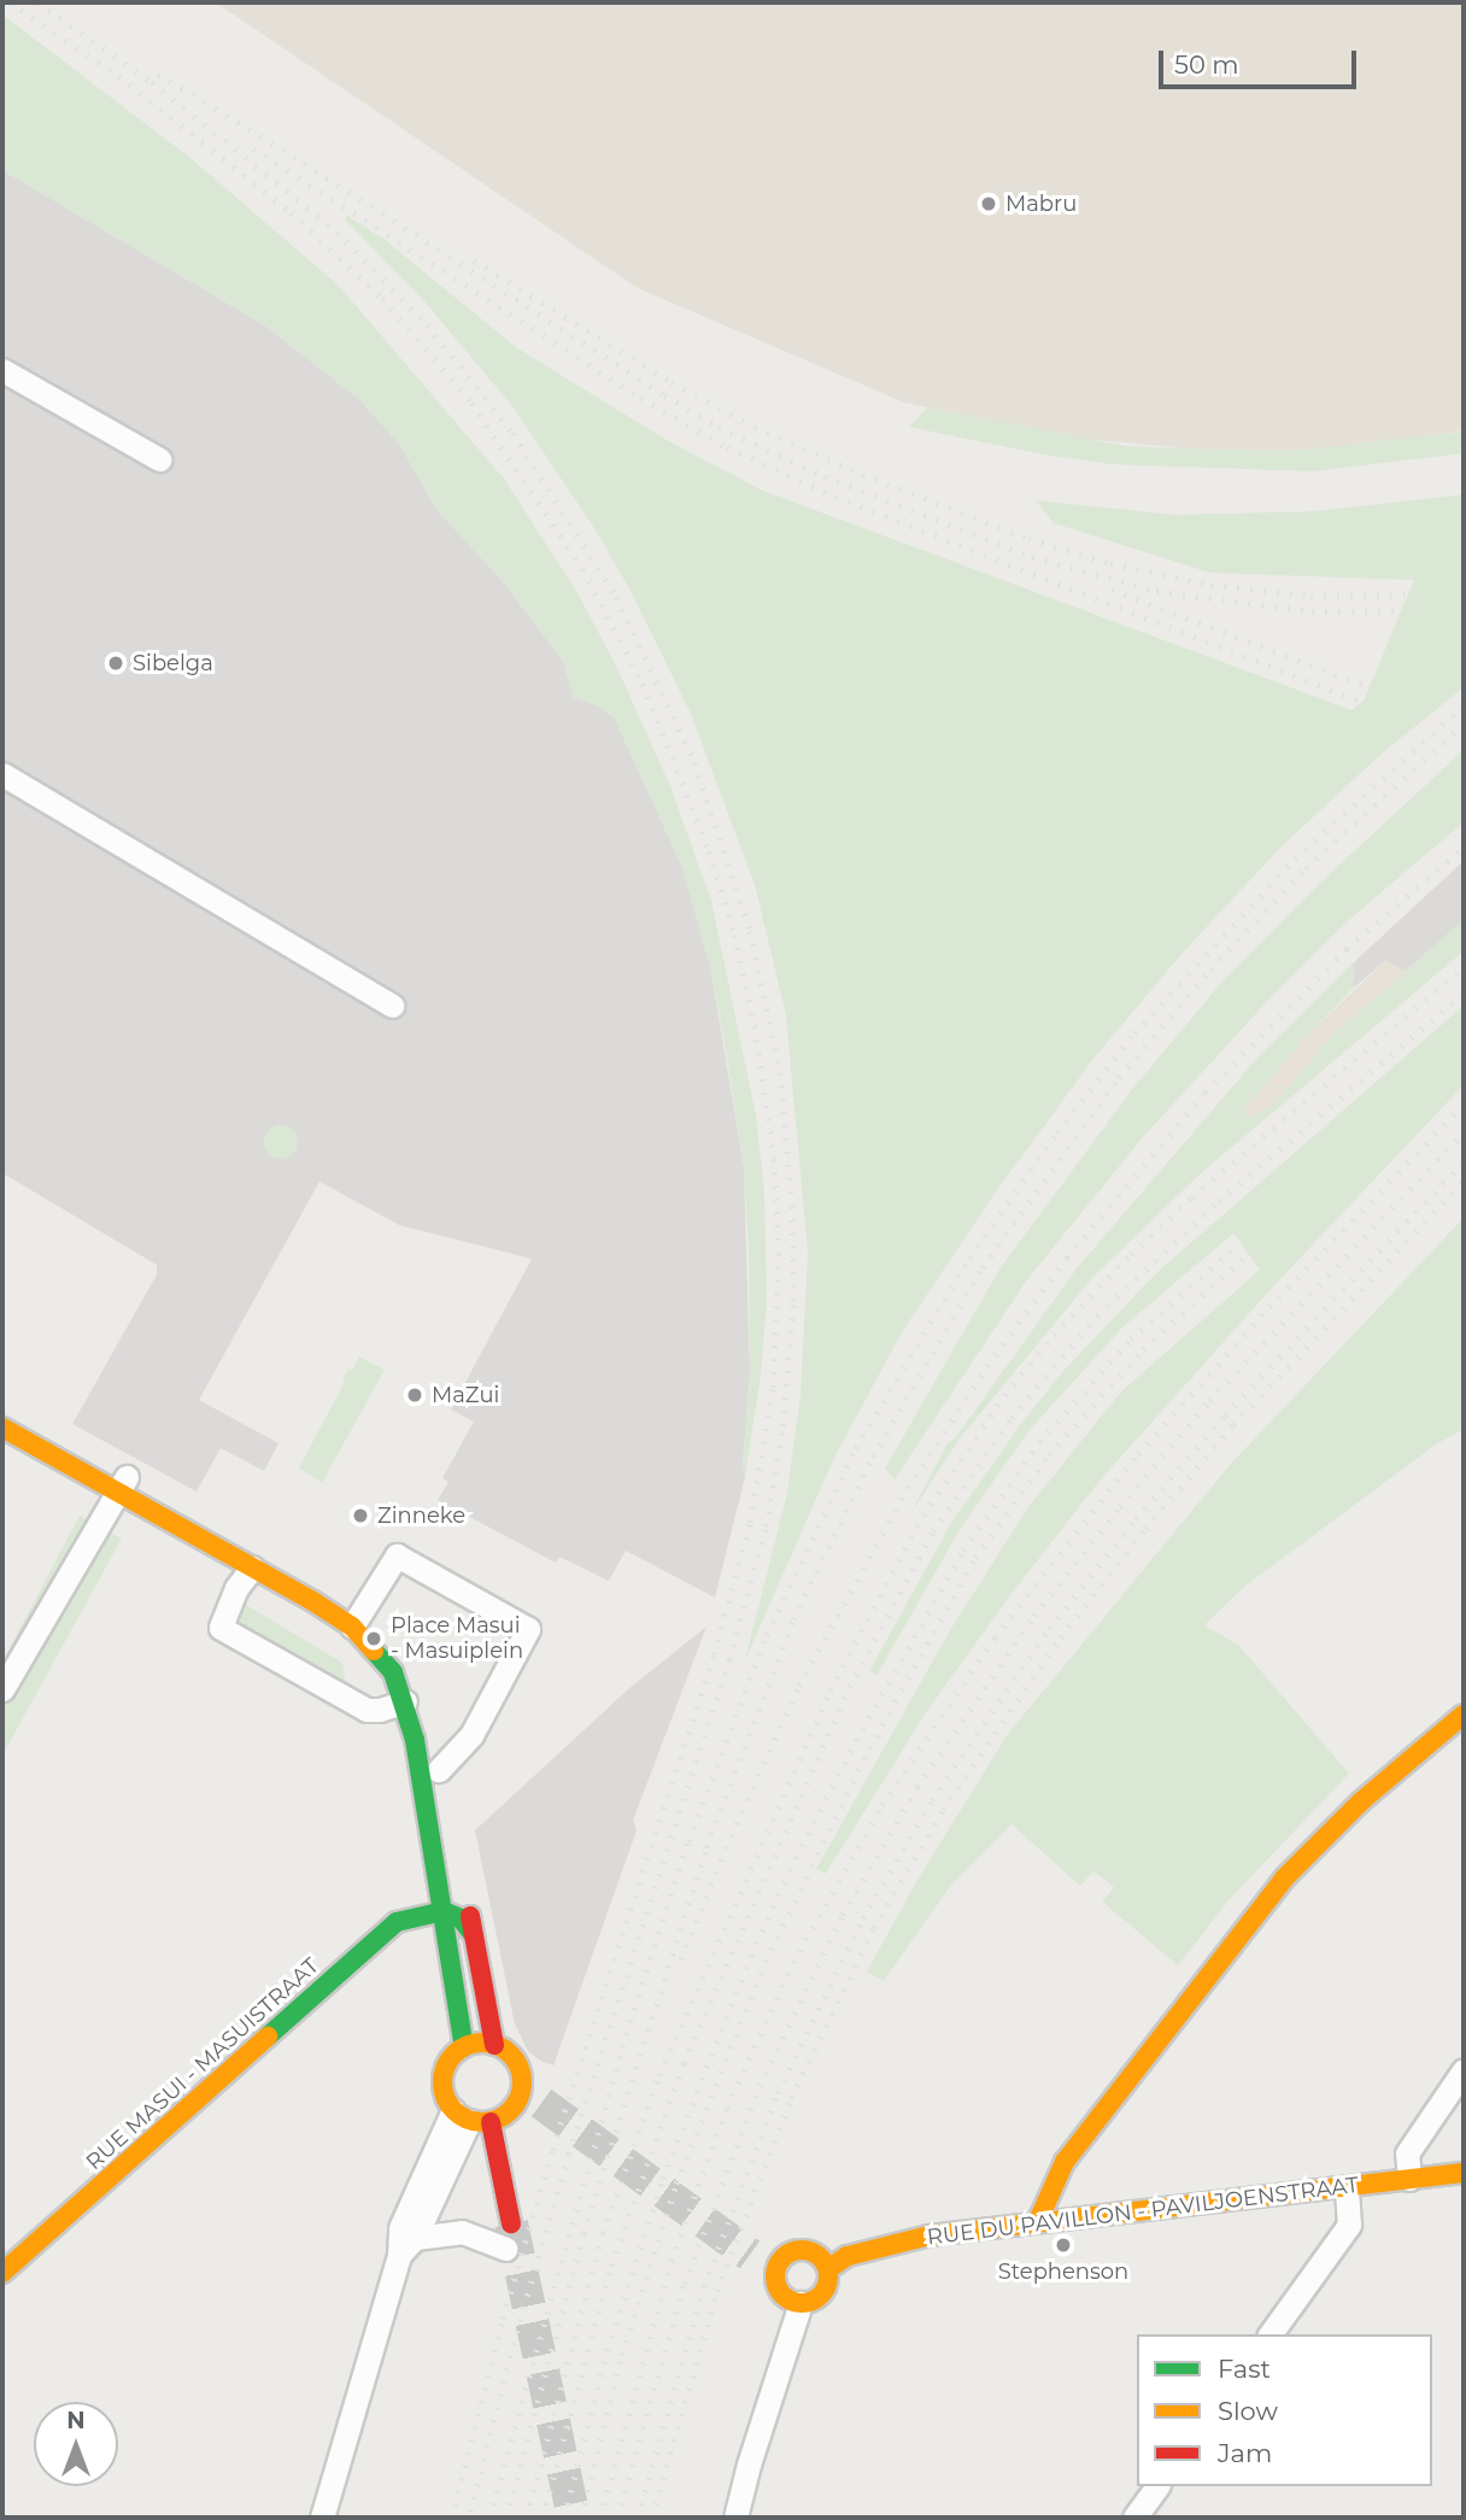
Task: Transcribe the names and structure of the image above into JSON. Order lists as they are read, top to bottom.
{
  "streets": {
    "street": ["RUE MASUI - MASUISTRAAT", "RUE DU PAVILLON - PAVILJOENSTRAAT"]
  },
  "places": [
    "Mabru",
    "Sibelga",
    "MaZui",
    "Zinneke",
    "Place Masui - Masuiplein",
    "Stephenson"
  ],
  "legend": ["Fast", "Slow", "Jam"],
  "scale_bar": "50 m",
  "north": "top"
}
